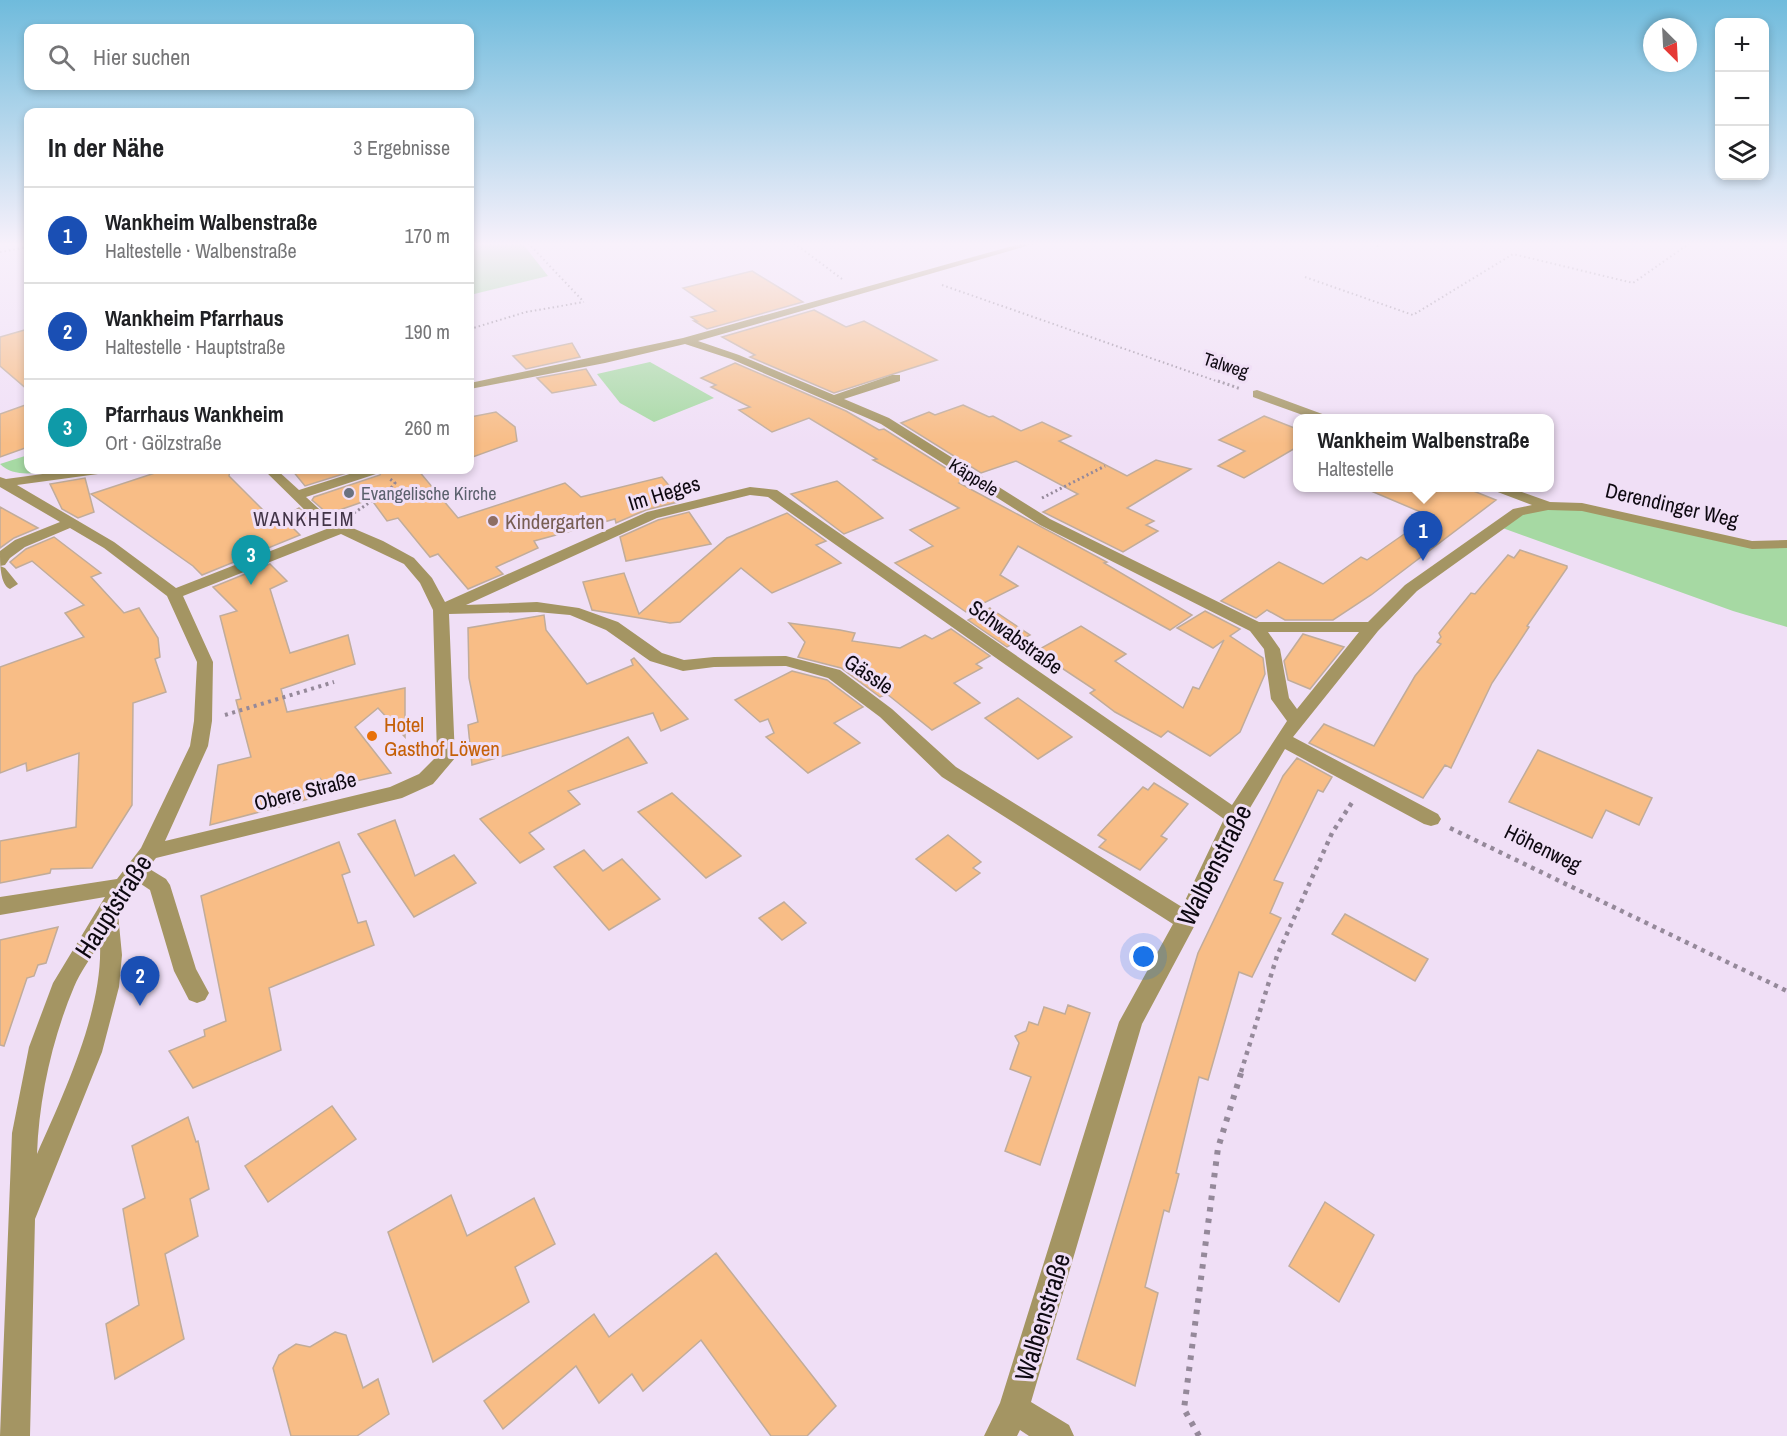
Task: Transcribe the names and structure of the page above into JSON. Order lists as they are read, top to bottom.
{
  "streets": {
    "street": [
      "Talweg",
      "Käppele",
      "Im Heges",
      "Derendinger Weg",
      "Schwabstraße",
      "Gässle",
      "Obere Straße",
      "Walbenstraße",
      "Hauptstraße"
    ],
    "path": ["Höhenweg"]
  },
  "crossings": [
    ["Käppele", "Walbenstraße"],
    ["Im Heges", "Schwabstraße"],
    ["Im Heges", "Gässle"],
    ["Im Heges", "Obere Straße"],
    ["Derendinger Weg", "Walbenstraße"],
    ["Schwabstraße", "Walbenstraße"],
    ["Gässle", "Obere Straße"],
    ["Gässle", "Walbenstraße"],
    ["Obere Straße", "Hauptstraße"]
  ],
  "districts": ["WANKHEIM"],
  "places": ["Evangelische Kirche", "Kindergarten", "Hotel Gasthof Löwen"],
  "north": "bottom right",
  "page": {
    "map_buttons": ["+", "−"],
    "search": "Hier suchen",
    "heading": ["In der Nähe", "3 Ergebnisse"],
    "list": [
      {
        "mark": "1",
        "name": "Wankheim Walbenstraße",
        "note": "Haltestelle · Walbenstraße",
        "value": "170 m"
      },
      {
        "mark": "2",
        "name": "Wankheim Pfarrhaus",
        "note": "Haltestelle · Hauptstraße",
        "value": "190 m"
      },
      {
        "mark": "3",
        "name": "Pfarrhaus Wankheim",
        "note": "Ort · Gölzstraße",
        "value": "260 m"
      }
    ],
    "popup": ["Wankheim Walbenstraße", "Haltestelle"],
    "pins": ["1", "3", "2"]
  }
}
